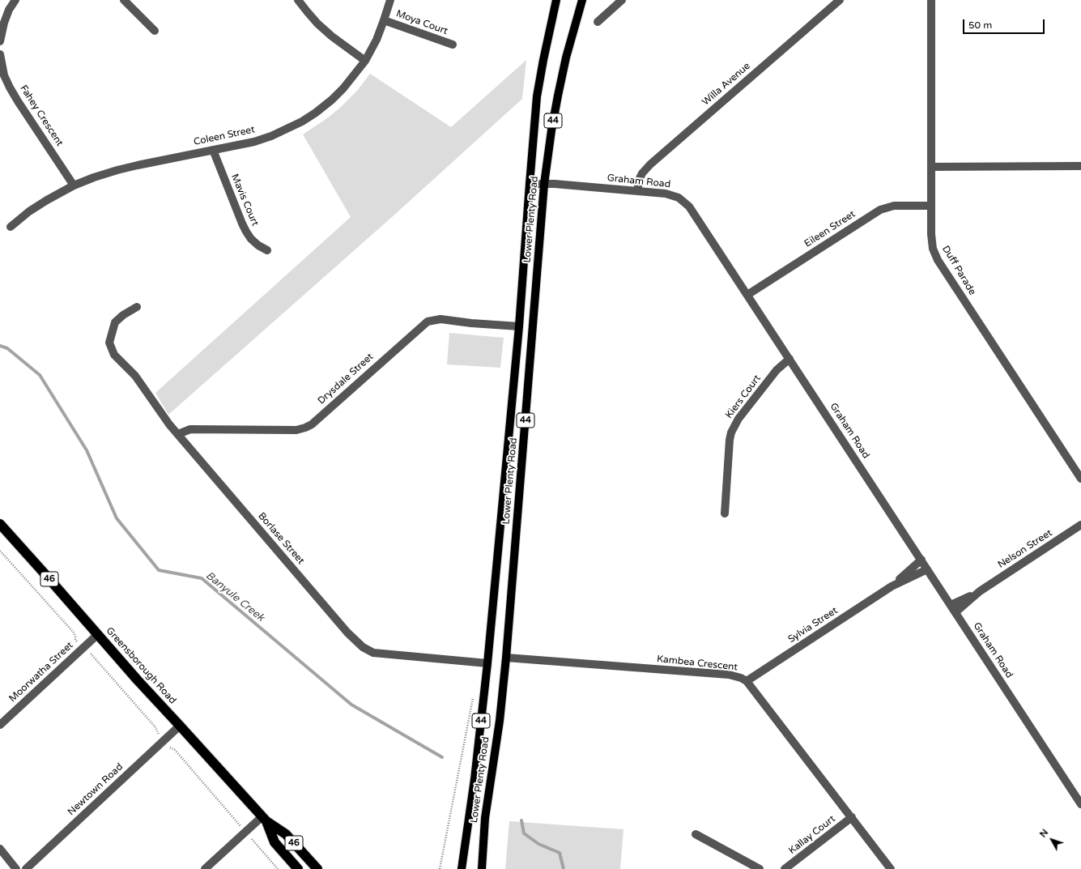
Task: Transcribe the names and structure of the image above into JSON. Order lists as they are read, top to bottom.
{
  "streets": {
    "highway": ["46", "Greensborough Road"],
    "main road": ["44", "Lower Plenty Road"],
    "street": [
      "Moya Court",
      "Willa Avenue",
      "Fahey Crescent",
      "Coleen Street",
      "Graham Road",
      "Mavis Court",
      "Eileen Street",
      "Duff Parade",
      "Drysdale Street",
      "Kiers Court",
      "Borlase Street",
      "Nelson Street",
      "Sylvia Street",
      "Kambea Crescent",
      "Moorwatha Street",
      "Newtown Road",
      "Kallay Court"
    ]
  },
  "crossings": [
    ["Moya Court", "Coleen Street"],
    ["Willa Avenue", "Graham Road"],
    ["Fahey Crescent", "Coleen Street"],
    ["Coleen Street", "Mavis Court"],
    ["Graham Road", "Lower Plenty Road"],
    ["Graham Road", "Eileen Street"],
    ["Graham Road", "Kiers Court"],
    ["Graham Road", "Nelson Street"],
    ["Graham Road", "Sylvia Street"],
    ["Lower Plenty Road", "Drysdale Street"],
    ["Lower Plenty Road", "Borlase Street"],
    ["Lower Plenty Road", "Kambea Crescent"],
    ["Eileen Street", "Duff Parade"],
    ["Drysdale Street", "Borlase Street"],
    ["Sylvia Street", "Kambea Crescent"],
    ["Kambea Crescent", "Kallay Court"],
    ["Greensborough Road", "Moorwatha Street"],
    ["Greensborough Road", "Newtown Road"]
  ],
  "water": ["Banyule Creek"],
  "scale_bar": "50 m",
  "north": "top left"
}
